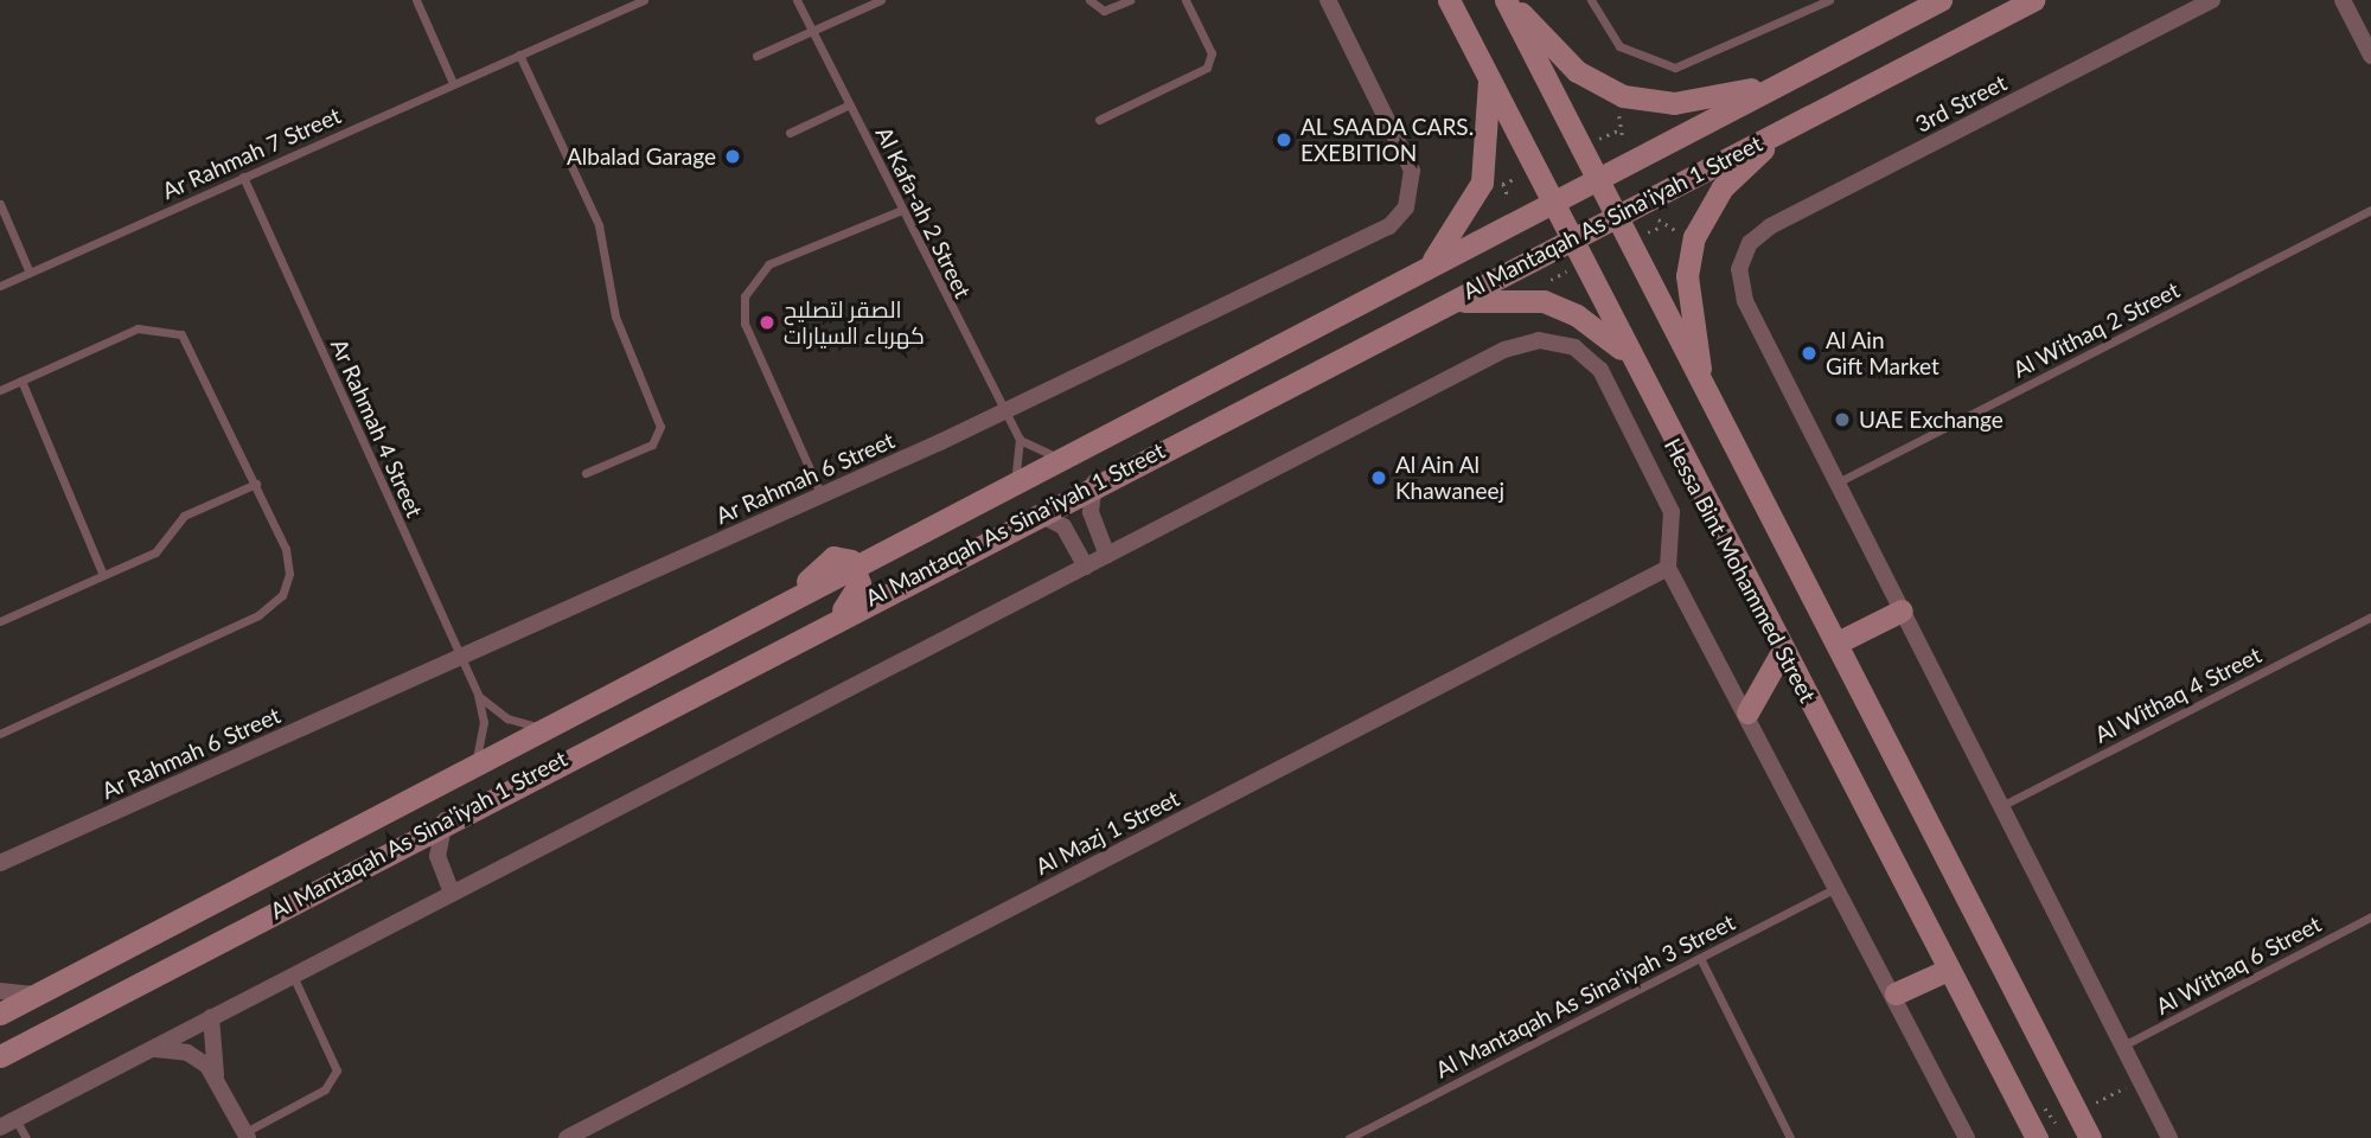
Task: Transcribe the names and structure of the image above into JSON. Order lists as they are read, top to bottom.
{
  "streets": {
    "street": [
      "3rd Street",
      "Al Mantaqah As Sina'iyah 1 Street",
      "Ar Rahmah 6 Street",
      "Hessa Bint Mohammed Street",
      "Al Mazj 1 Street"
    ],
    "lane": [
      "Ar Rahmah 7 Street",
      "Al Kafa-ah 2 Street",
      "Al Withaq 2 Street",
      "Ar Rahmah 4 Street",
      "Al Withaq 4 Street",
      "Al Withaq 6 Street",
      "Al Mantaqah As Sina'iyah 3 Street"
    ]
  },
  "crossings": [
    ["3rd Street", "Al Withaq 2 Street"],
    ["Ar Rahmah 7 Street", "Ar Rahmah 4 Street"],
    ["Al Kafa-ah 2 Street", "Ar Rahmah 6 Street"],
    ["Al Mantaqah As Sina'iyah 1 Street", "Ar Rahmah 4 Street"],
    ["Al Mantaqah As Sina'iyah 1 Street", "Hessa Bint Mohammed Street"],
    ["Ar Rahmah 4 Street", "Ar Rahmah 6 Street"]
  ],
  "places": [
    "AL SAADA CARS. EXEBITION",
    "Albalad Garage",
    "الصقر لتصليح كهرباء السيارات",
    "Al Ain Gift Market",
    "UAE Exchange",
    "Al Ain Al Khawaneej"
  ]
}
